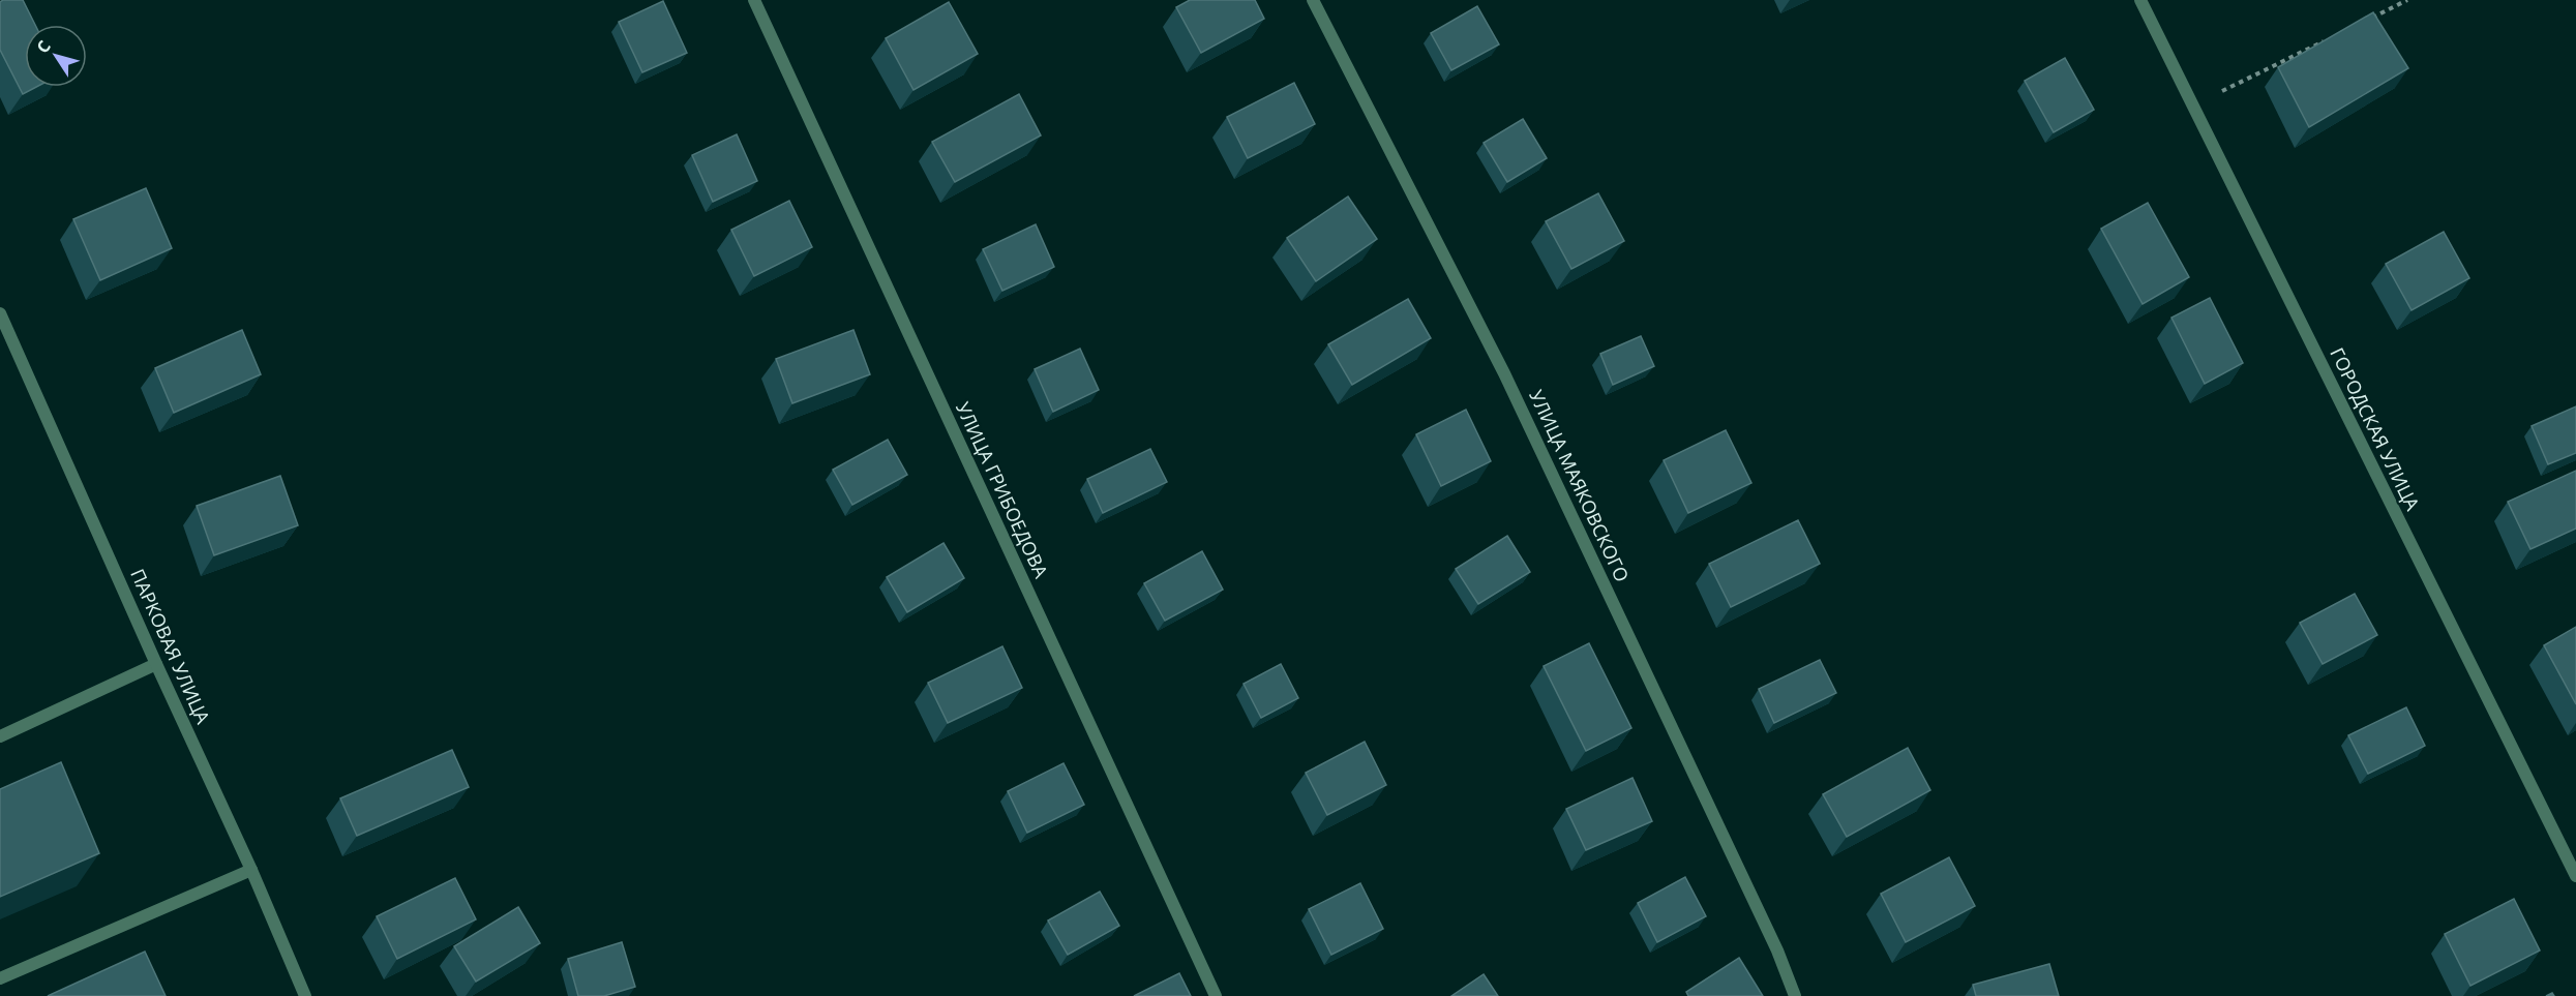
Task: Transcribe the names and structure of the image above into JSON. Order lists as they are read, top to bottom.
{
  "streets": {
    "street": [
      "ГОРОДСКАЯ УЛИЦА",
      "УЛИЦА МАЯКОВСКОГО",
      "УЛИЦА ГРИБОЕДОВА",
      "ПАРКОВАЯ УЛИЦА"
    ]
  },
  "north": "top left"
}
